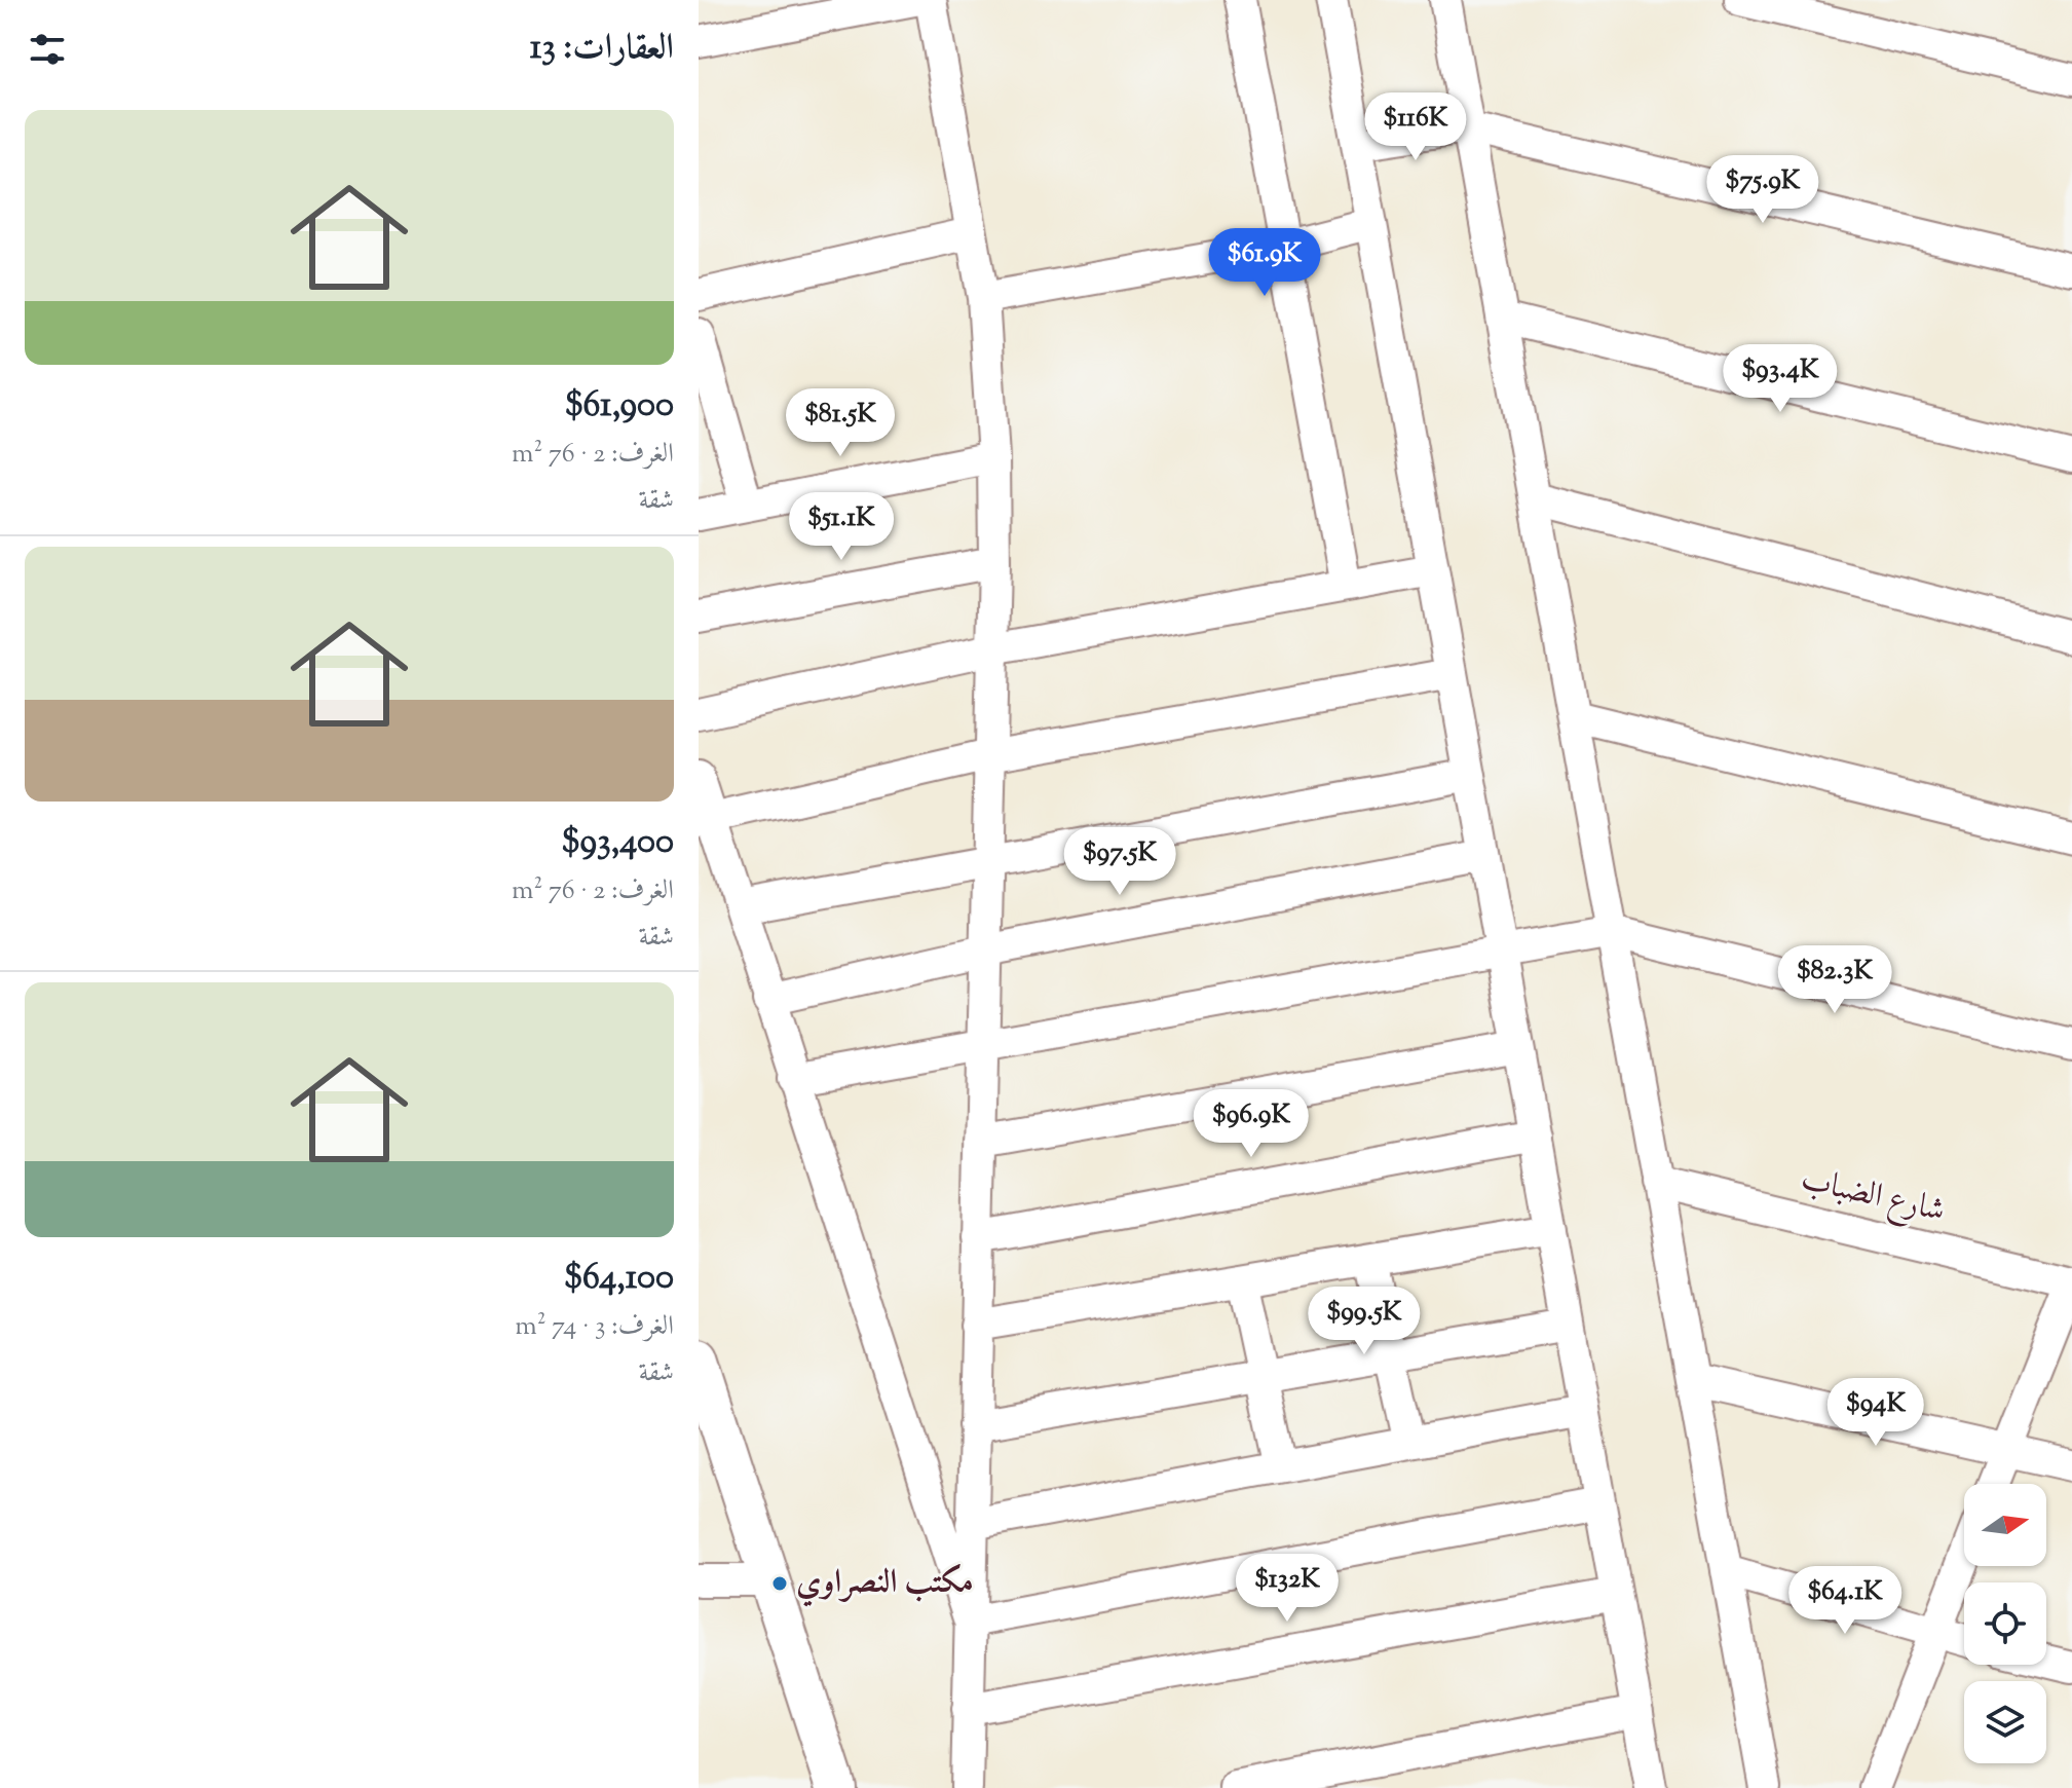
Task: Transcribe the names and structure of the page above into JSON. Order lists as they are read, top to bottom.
{
  "streets": {
    "street": ["شارع الضباب"]
  },
  "places": ["مكتب النصراوي"],
  "north": "right",
  "page": {
    "heading": "العقارات: 13",
    "price": [
      "$116K",
      "$75.9K",
      "$61.9K",
      "$93.4K",
      "$81.5K",
      "$51.1K",
      "$97.5K",
      "$82.3K",
      "$96.9K",
      "$99.5K",
      "$94K",
      "$132K",
      "$64.1K"
    ],
    "list": [
      {
        "name": "$61,900",
        "note": "الغرف: 2 · 76 m² · شقة"
      },
      {
        "name": "$93,400",
        "note": "الغرف: 2 · 76 m² · شقة"
      },
      {
        "name": "$64,100",
        "note": "الغرف: 3 · 74 m² · شقة"
      }
    ]
  }
}
